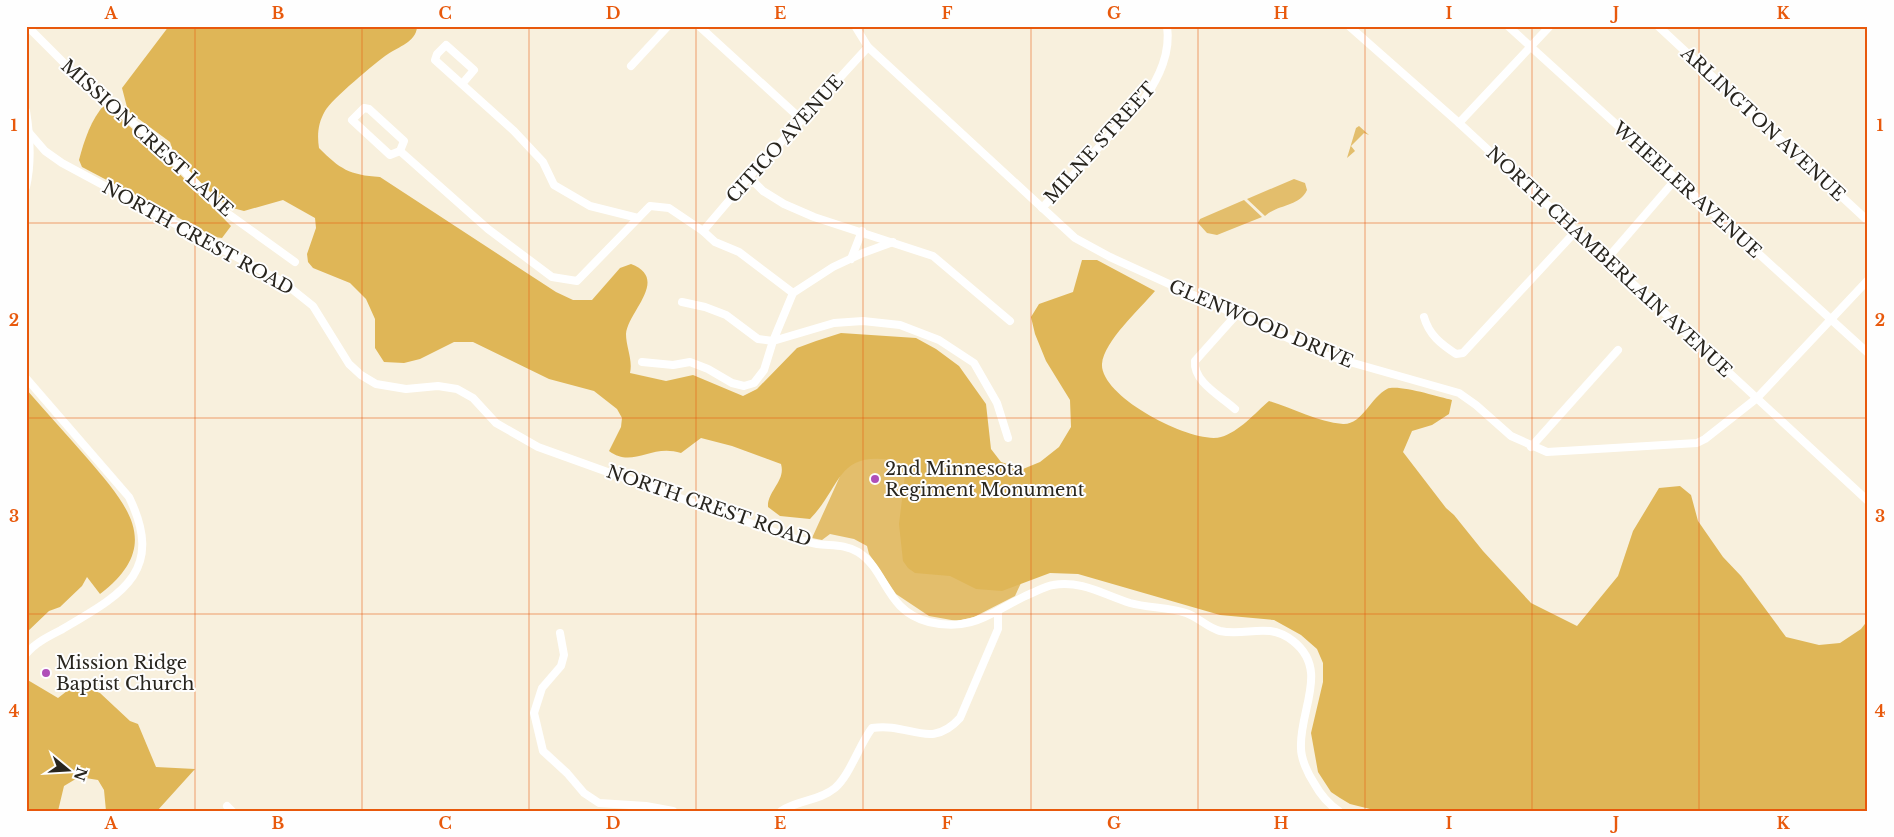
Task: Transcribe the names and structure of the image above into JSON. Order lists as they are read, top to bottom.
{
  "streets": {
    "street": [
      "ARLINGTON AVENUE",
      "MISSION CREST LANE",
      "CITICO AVENUE",
      "MILNE STREET",
      "WHEELER AVENUE",
      "NORTH CREST ROAD",
      "NORTH CHAMBERLAIN AVENUE",
      "GLENWOOD DRIVE"
    ]
  },
  "crossings": [
    ["CITICO AVENUE", "GLENWOOD DRIVE"],
    ["MILNE STREET", "GLENWOOD DRIVE"],
    ["WHEELER AVENUE", "GLENWOOD DRIVE"],
    ["NORTH CHAMBERLAIN AVENUE", "GLENWOOD DRIVE"]
  ],
  "places": ["2nd Minnesota Regiment Monument", "Mission Ridge Baptist Church"],
  "north": "right",
  "grid": {
    "columns": [
      "A",
      "B",
      "C",
      "D",
      "E",
      "F",
      "G",
      "H",
      "I",
      "J",
      "K"
    ],
    "rows": [
      "1",
      "2",
      "3",
      "4"
    ]
  }
}
